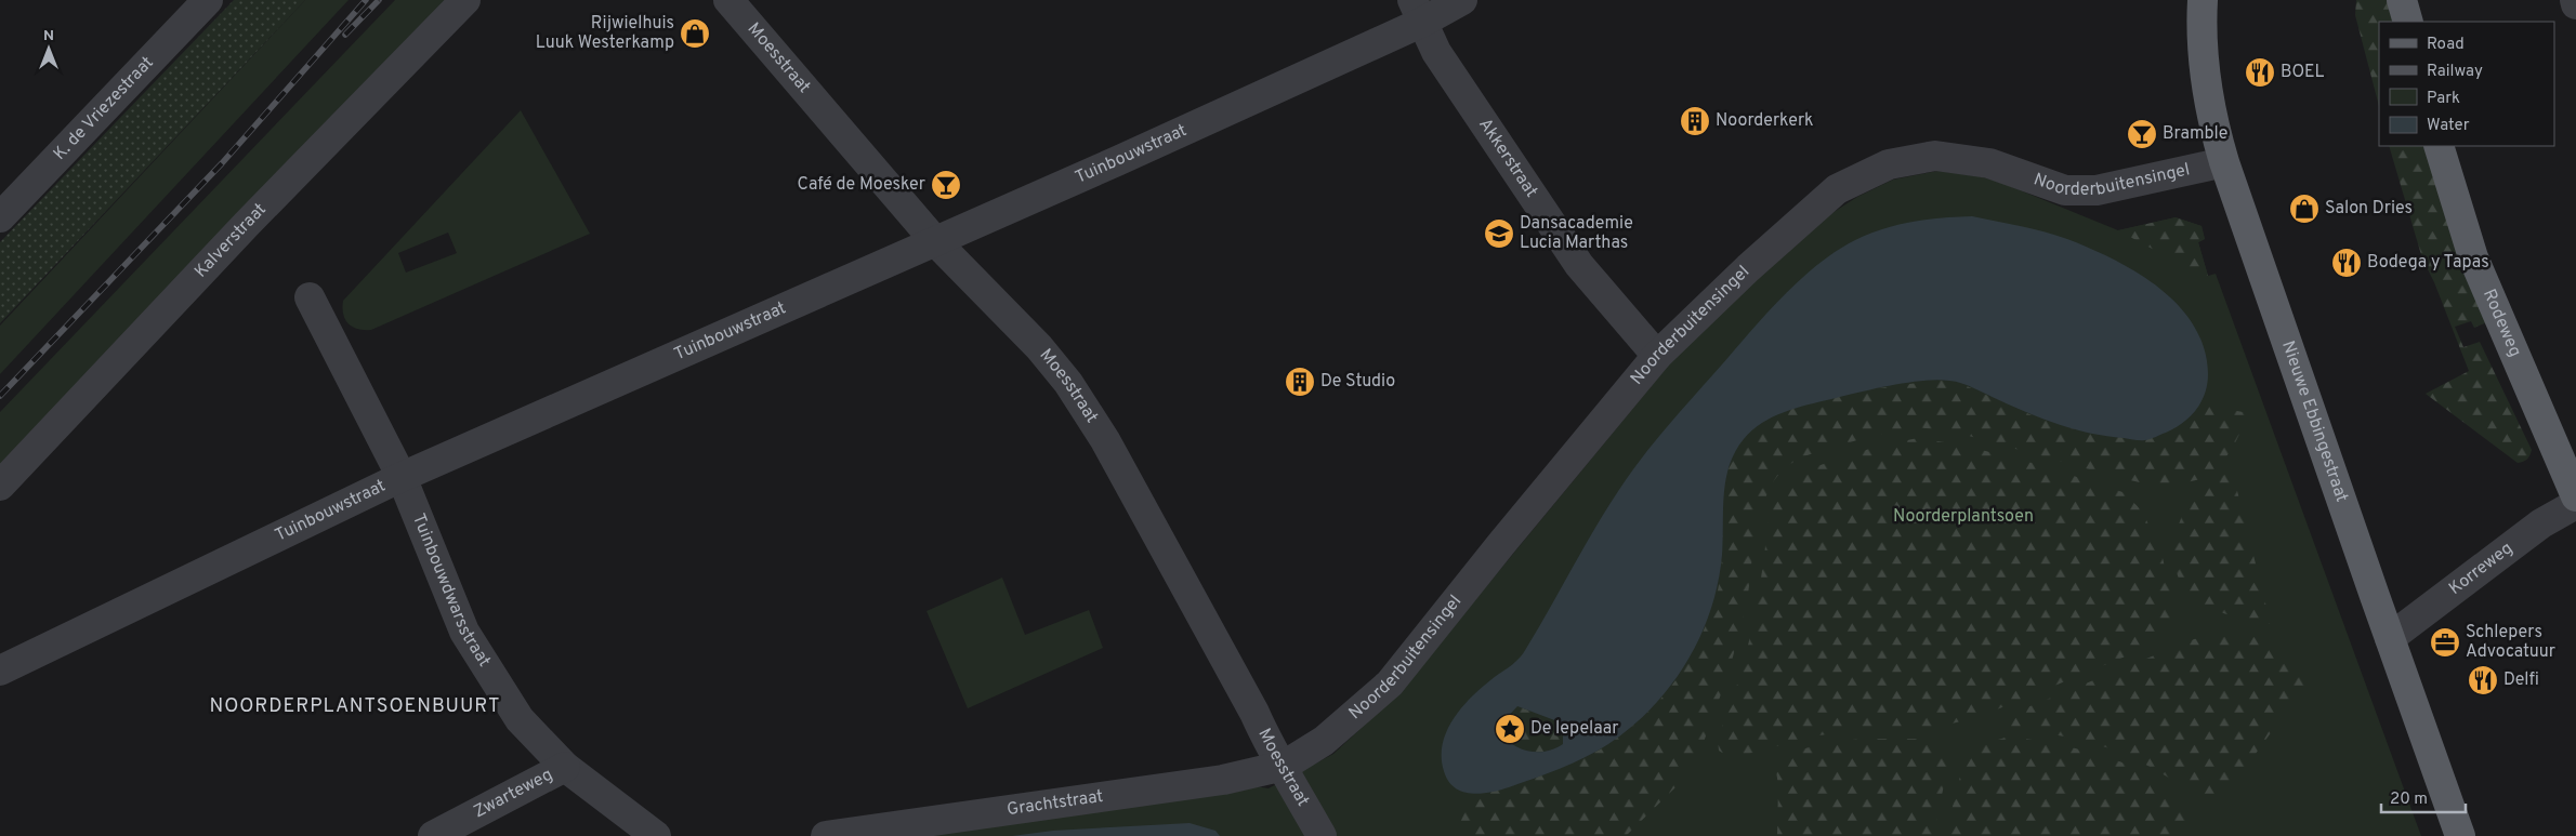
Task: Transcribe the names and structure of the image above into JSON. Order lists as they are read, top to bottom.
{
  "streets": {
    "main road": ["Rodeweg", "Nieuwe Ebbingestraat"],
    "street": [
      "Moesstraat",
      "K. de Vriezestraat",
      "Tuinbouwstraat",
      "Akkerstraat",
      "Noorderbuitensingel",
      "Kalverstraat",
      "Korreweg",
      "Tuinbouwdwarsstraat",
      "Zwarteweg",
      "Grachtstraat"
    ]
  },
  "crossings": [
    ["Moesstraat", "Tuinbouwstraat"],
    ["Moesstraat", "Noorderbuitensingel"],
    ["Moesstraat", "Grachtstraat"],
    ["Tuinbouwstraat", "Akkerstraat"],
    ["Tuinbouwstraat", "Tuinbouwdwarsstraat"],
    ["Akkerstraat", "Noorderbuitensingel"],
    ["Noorderbuitensingel", "Nieuwe Ebbingestraat"],
    ["Noorderbuitensingel", "Grachtstraat"],
    ["Nieuwe Ebbingestraat", "Korreweg"],
    ["Tuinbouwdwarsstraat", "Zwarteweg"]
  ],
  "districts": ["NOORDERPLANTSOENBUURT"],
  "parks": ["Noorderplantsoen"],
  "places": {
    "shop": ["Rijwielhuis Luuk Westerkamp", "Salon Dries"],
    "restaurant": ["BOEL", "Bodega y Tapas", "Delfi"],
    "building": ["Noorderkerk", "De Studio"],
    "bar": ["Bramble", "Café de Moesker"],
    "school or university": ["Dansacademie Lucia Marthas"],
    "office": ["Schlepers Advocatuur"],
    "place": ["De lepelaar"]
  },
  "legend": [
    "Road",
    "Railway",
    "Park",
    "Water"
  ],
  "scale_bar": "20 m",
  "north": "top"
}
